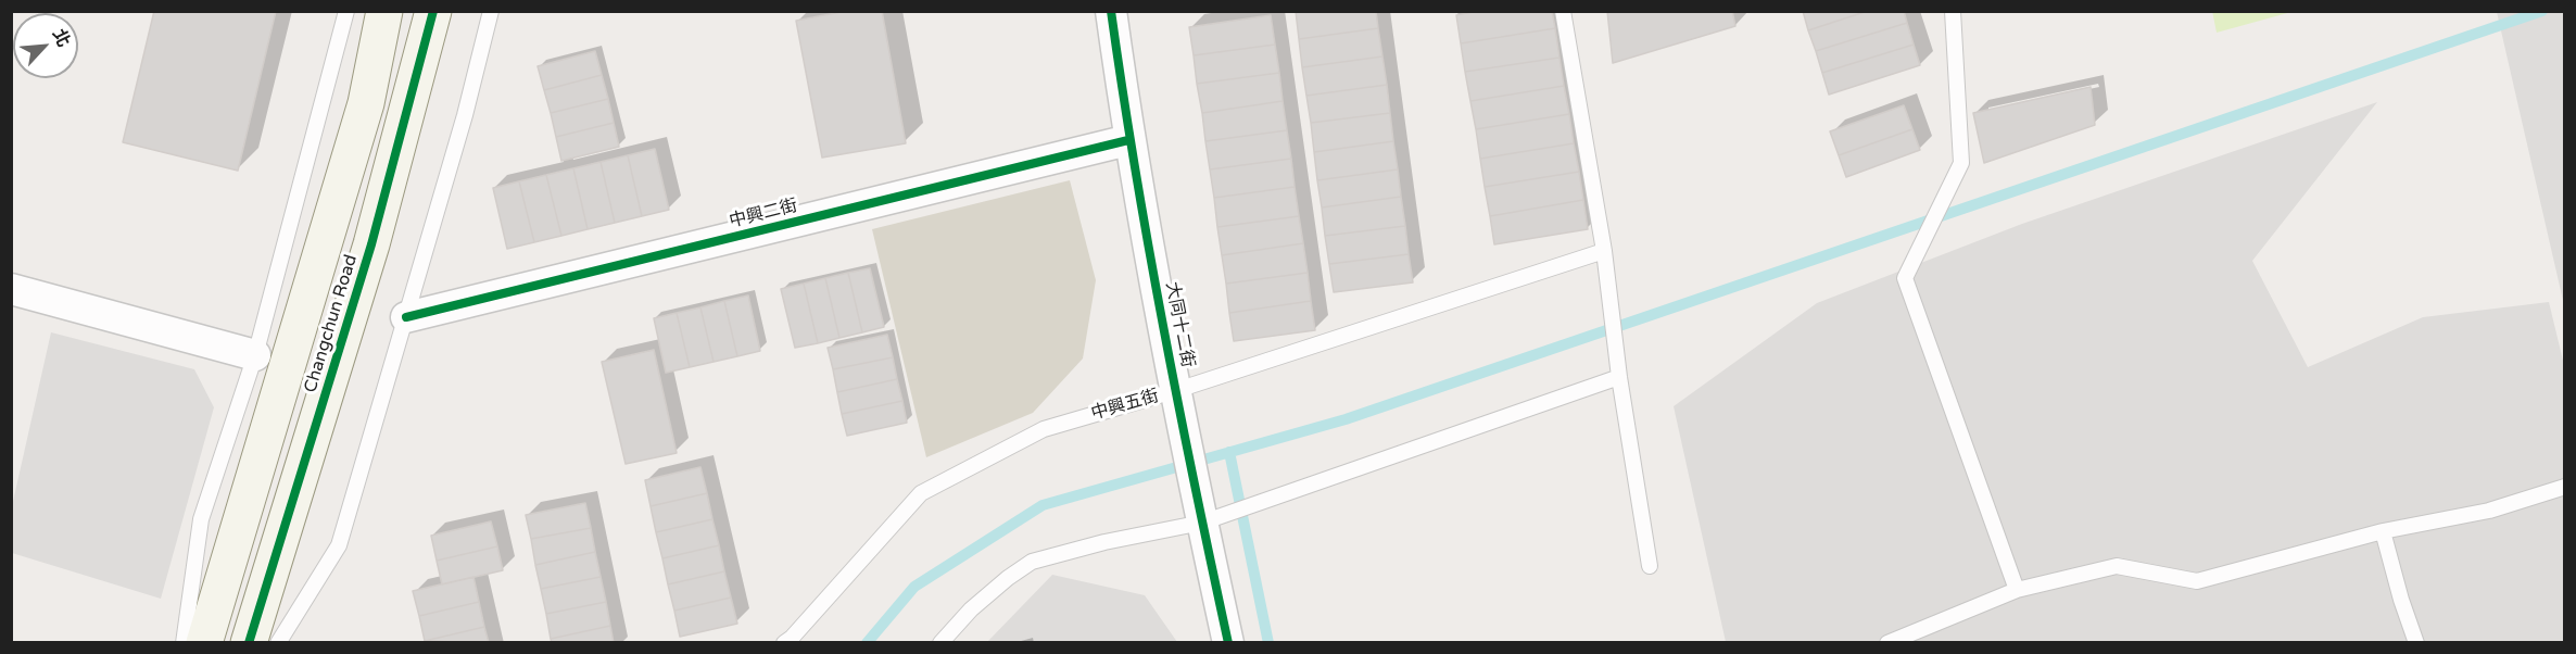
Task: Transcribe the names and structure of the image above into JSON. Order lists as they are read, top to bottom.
{
  "streets": {
    "street": ["中興二街", "Changchun Road", "大同十二街"],
    "lane": ["中興五街"]
  },
  "crossings": [
    ["中興二街", "大同十二街"],
    ["大同十二街", "中興五街"]
  ],
  "north": "top right"
}
